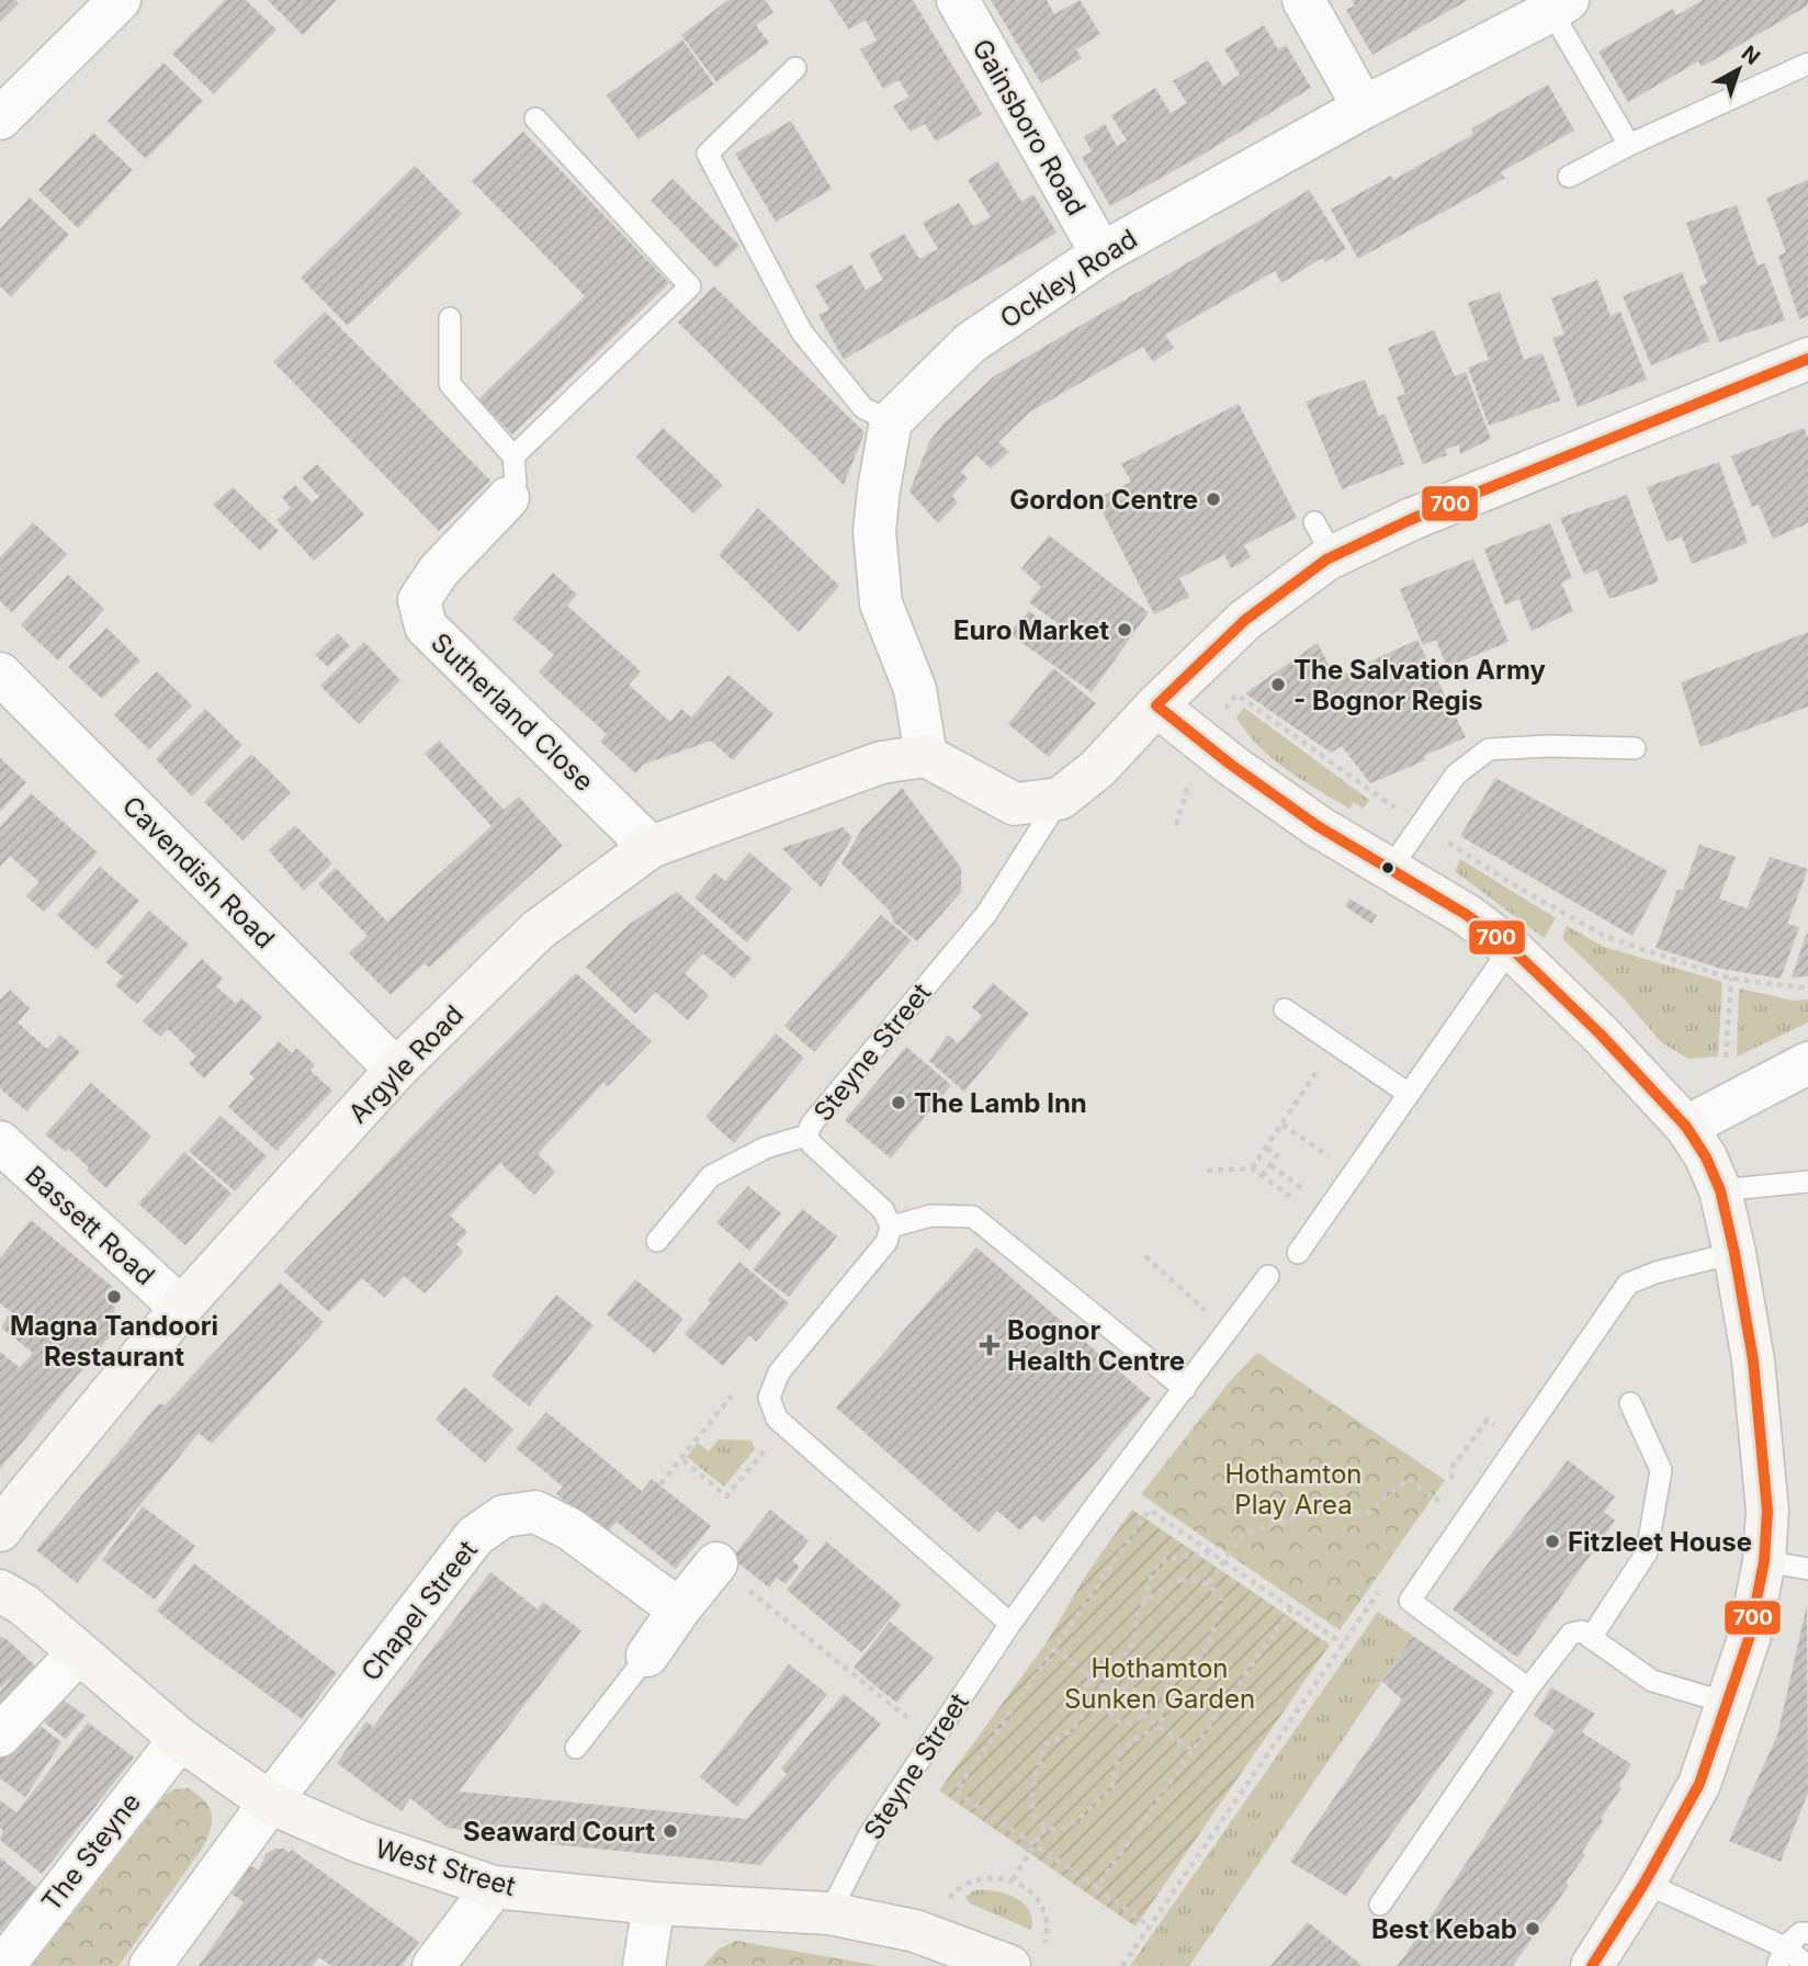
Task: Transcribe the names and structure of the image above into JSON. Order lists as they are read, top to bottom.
{
  "streets": {
    "street": [
      "Gainsboro Road",
      "Ockley Road",
      "Sutherland Close",
      "Cavendish Road",
      "Argyle Road",
      "Bassett Road",
      "Chapel Street",
      "The Steyne",
      "West Street"
    ],
    "lane": ["Steyne Street"]
  },
  "crossings": [
    ["Gainsboro Road", "Ockley Road"],
    ["Sutherland Close", "Argyle Road"],
    ["Cavendish Road", "Argyle Road"],
    ["Steyne Street", "West Street"],
    ["Argyle Road", "Bassett Road"],
    ["Chapel Street", "West Street"],
    ["The Steyne", "West Street"]
  ],
  "parks": ["Hothamton Play Area", "Hothamton Sunken Garden"],
  "places": {
    "other": [
      "Gordon Centre",
      "Euro Market",
      "The Salvation Army - Bognor Regis",
      "The Lamb Inn",
      "Magna Tandoori Restaurant",
      "Fitzleet House",
      "Seaward Court",
      "Best Kebab"
    ],
    "health": ["Bognor Health Centre"]
  },
  "lines": ["transit line 700"],
  "north": "top right"
}
